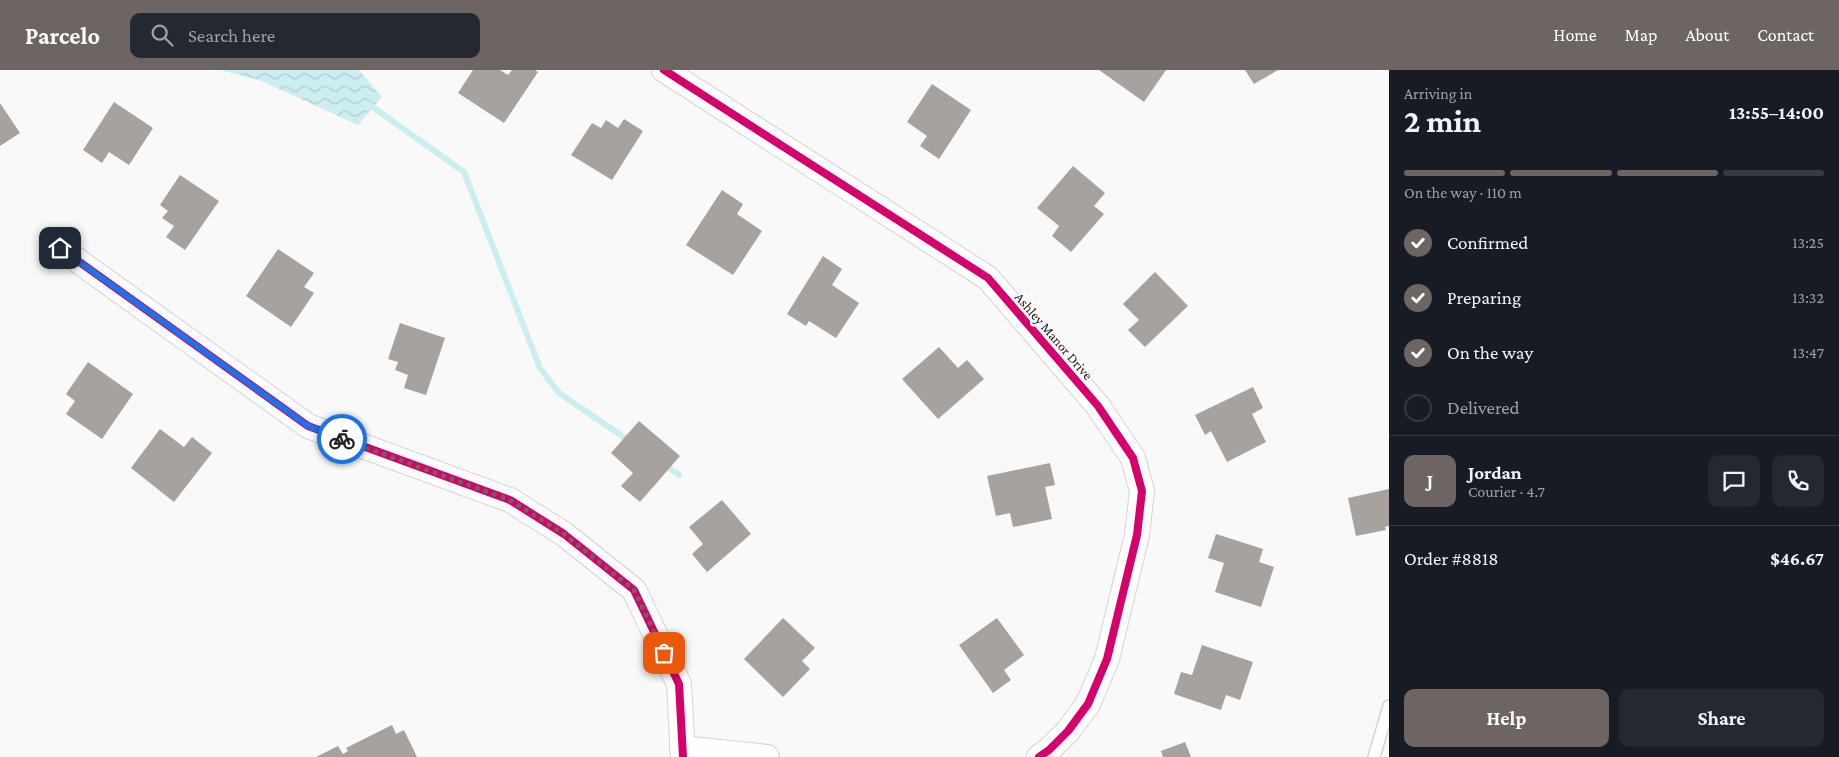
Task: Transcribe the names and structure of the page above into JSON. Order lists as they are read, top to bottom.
{
  "streets": {
    "street": ["Ashley Manor Drive"]
  },
  "page": {
    "header": "Parcelo",
    "search": "Search here",
    "nav": [
      "Home",
      "Map",
      "About",
      "Contact"
    ],
    "heading": ["2 min", "Arriving in", "13:55–14:00"],
    "panel": [
      "Jordan",
      "Courier · 4.7",
      "Order #8818",
      "$46.67"
    ],
    "bar": "On the way · 110 m",
    "list": [
      ["Confirmed", "13:25"],
      ["Preparing", "13:32"],
      ["On the way", "13:47"],
      "Delivered"
    ],
    "round": "J",
    "buttons": ["Help", "Share"]
  }
}
